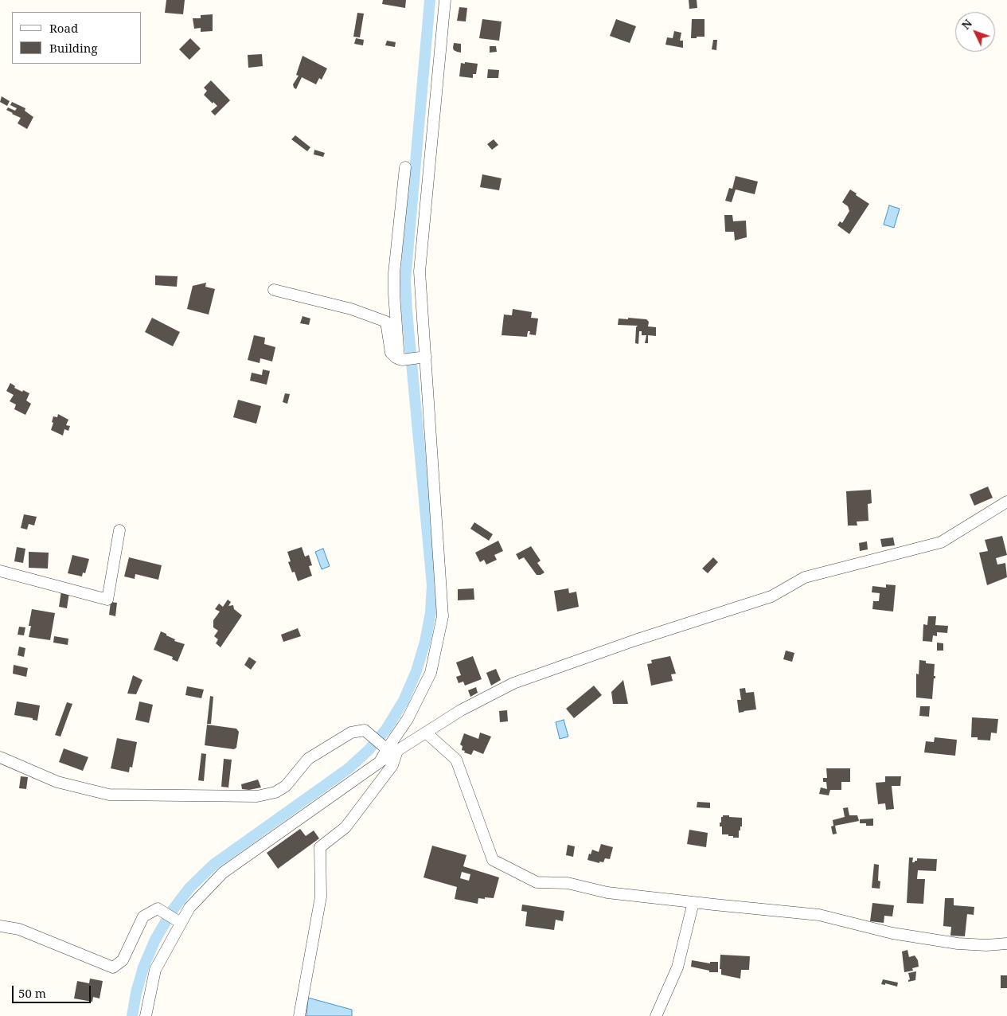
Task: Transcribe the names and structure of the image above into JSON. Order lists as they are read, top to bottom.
{
  "legend": ["Road", "Building"],
  "scale_bar": "50 m",
  "north": "top left"
}
